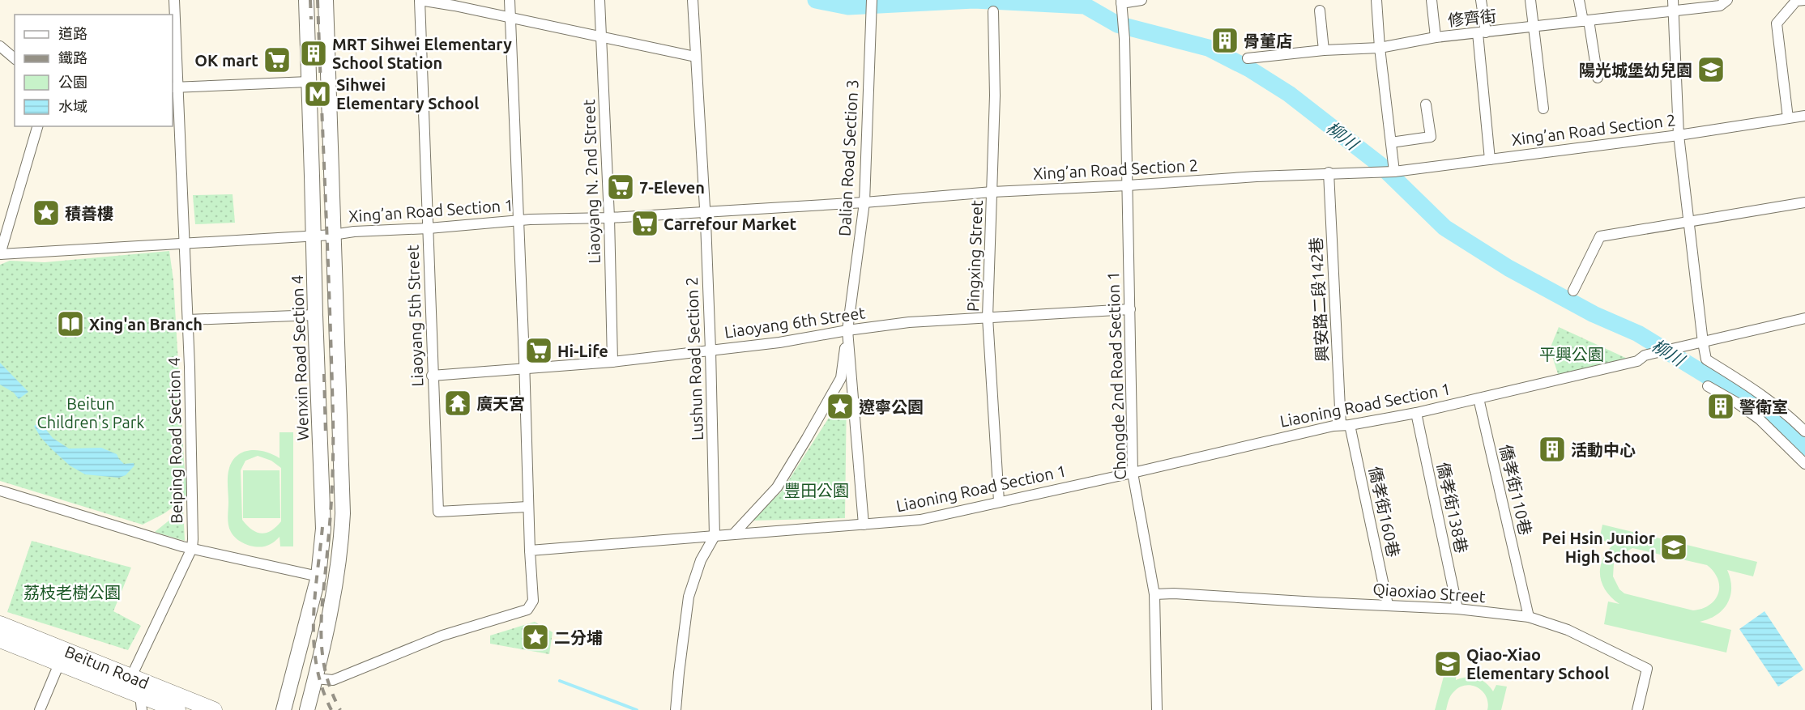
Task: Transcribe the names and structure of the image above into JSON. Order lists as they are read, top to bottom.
{
  "streets": {
    "main road": ["Wenxin Road Section 4", "Beitun Road"],
    "street": [
      "修齊街",
      "Xing’an Road Section 2",
      "Dalian Road Section 3",
      "Liaoyang N. 2nd Street",
      "Xing’an Road Section 1",
      "Pingxing Street",
      "興安路二段142巷",
      "Liaoyang 5th Street",
      "Liaoyang 6th Street",
      "Lushun Road Section 2",
      "Chongde 2nd Road Section 1",
      "Liaoning Road Section 1",
      "Beiping Road Section 4",
      "僑孝街110巷",
      "僑孝街138巷",
      "僑孝街160巷",
      "Qiaoxiao Street"
    ]
  },
  "crossings": [
    ["Xing’an Road Section 2", "Dalian Road Section 3"],
    ["Xing’an Road Section 2", "Xing’an Road Section 1"],
    ["Xing’an Road Section 2", "Pingxing Street"],
    ["Xing’an Road Section 2", "興安路二段142巷"],
    ["Xing’an Road Section 2", "Chongde 2nd Road Section 1"],
    ["Dalian Road Section 3", "Xing’an Road Section 1"],
    ["Dalian Road Section 3", "Liaoyang 6th Street"],
    ["Dalian Road Section 3", "Liaoning Road Section 1"],
    ["Liaoyang N. 2nd Street", "Xing’an Road Section 1"],
    ["Liaoyang N. 2nd Street", "Liaoyang 6th Street"],
    ["Xing’an Road Section 1", "Liaoyang 5th Street"],
    ["Xing’an Road Section 1", "Wenxin Road Section 4"],
    ["Xing’an Road Section 1", "Lushun Road Section 2"],
    ["Xing’an Road Section 1", "Beiping Road Section 4"],
    ["Pingxing Street", "Liaoyang 6th Street"],
    ["Pingxing Street", "Liaoning Road Section 1"],
    ["興安路二段142巷", "Liaoning Road Section 1"],
    ["興安路二段142巷", "僑孝街160巷"],
    ["Liaoyang 5th Street", "Liaoyang 6th Street"],
    ["Liaoyang 6th Street", "Lushun Road Section 2"],
    ["Liaoyang 6th Street", "Chongde 2nd Road Section 1"],
    ["Lushun Road Section 2", "Liaoning Road Section 1"],
    ["Chongde 2nd Road Section 1", "Liaoning Road Section 1"],
    ["Chongde 2nd Road Section 1", "Qiaoxiao Street"],
    ["Liaoning Road Section 1", "僑孝街110巷"],
    ["Liaoning Road Section 1", "僑孝街138巷"],
    ["Liaoning Road Section 1", "僑孝街160巷"],
    ["Beiping Road Section 4", "Beitun Road"],
    ["僑孝街110巷", "Qiaoxiao Street"],
    ["僑孝街138巷", "Qiaoxiao Street"],
    ["僑孝街160巷", "Qiaoxiao Street"]
  ],
  "water": ["柳川"],
  "parks": [
    "平興公園",
    "Beitun Children's Park",
    "豐田公園",
    "荔枝老樹公園"
  ],
  "places": {
    "building": [
      "骨董店",
      "MRT Sihwei Elementary School Station",
      "警衛室",
      "活動中心"
    ],
    "supermarket": [
      "OK mart",
      "7-Eleven",
      "Carrefour Market",
      "Hi-Life"
    ],
    "school or university": ["陽光城堡幼兒園", "Pei Hsin Junior High School", "Qiao-Xiao Elementary School"],
    "metro station": ["Sihwei Elementary School"],
    "place": ["積善樓", "遼寧公園", "二分埔"],
    "library": ["Xing'an Branch"],
    "temple": ["廣天宮"]
  },
  "legend": [
    "道路",
    "鐵路",
    "公園",
    "水域"
  ]
}
